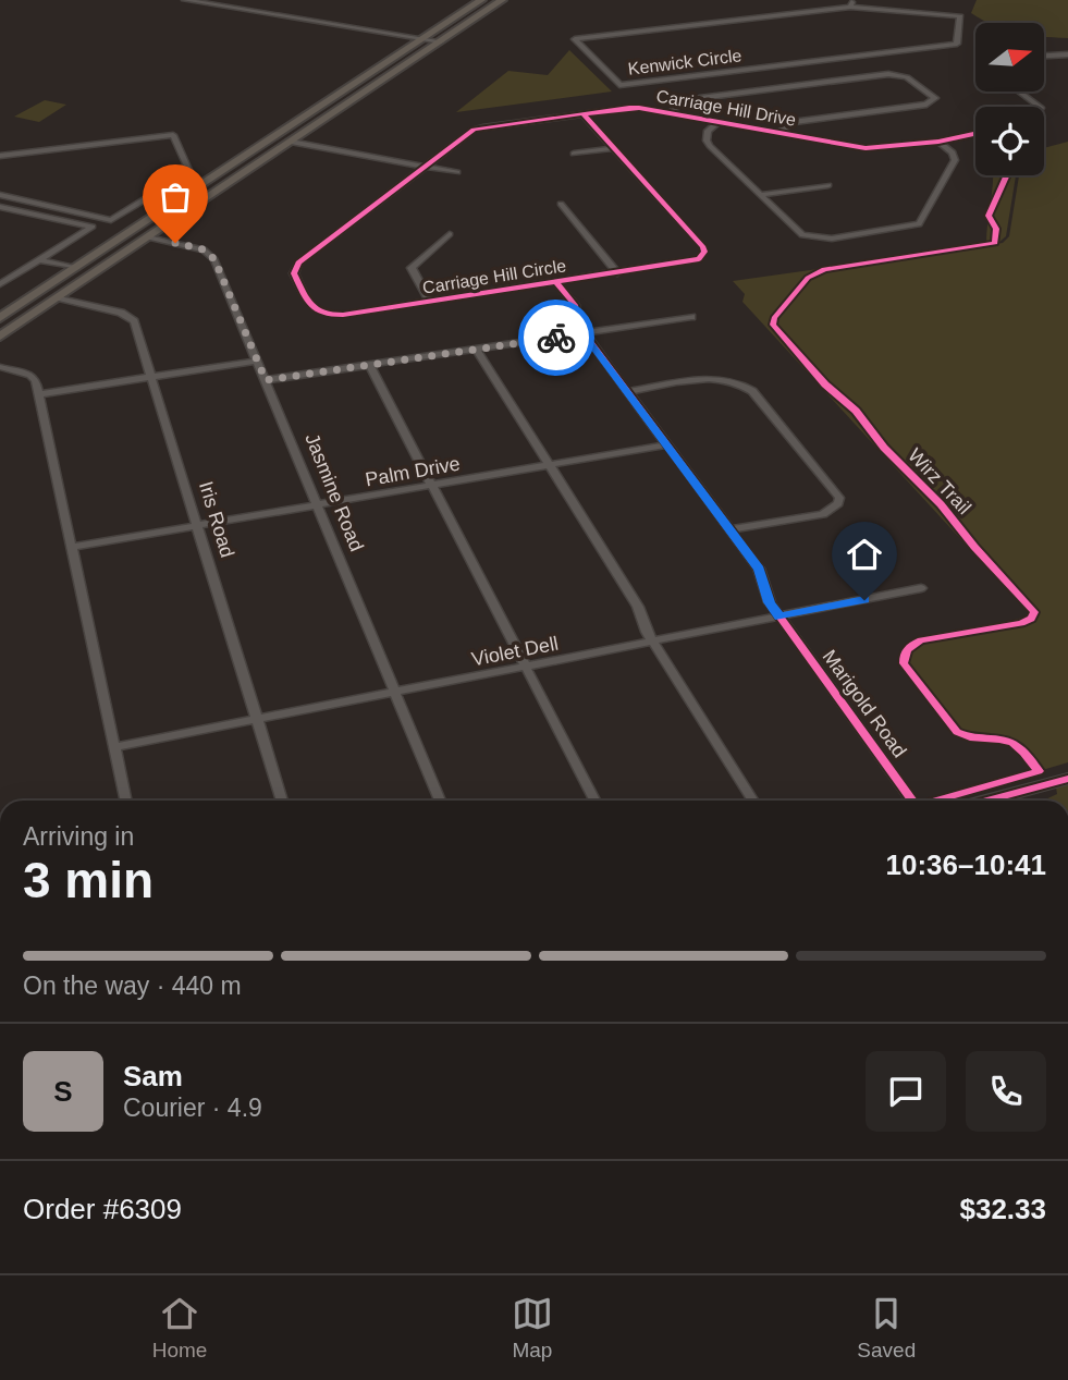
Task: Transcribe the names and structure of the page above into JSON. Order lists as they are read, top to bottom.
{
  "streets": {
    "street": [
      "Kenwick Circle",
      "Carriage Hill Drive",
      "Carriage Hill Circle",
      "Palm Drive",
      "Jasmine Road",
      "Iris Road",
      "Violet Dell",
      "Marigold Road"
    ],
    "cycle path": ["Wirz Trail"]
  },
  "crossings": [
    ["Carriage Hill Drive", "Carriage Hill Circle"],
    ["Carriage Hill Circle", "Marigold Road"],
    ["Palm Drive", "Jasmine Road"],
    ["Palm Drive", "Iris Road"],
    ["Palm Drive", "Marigold Road"],
    ["Jasmine Road", "Violet Dell"],
    ["Iris Road", "Violet Dell"],
    ["Violet Dell", "Marigold Road"]
  ],
  "north": "right",
  "page": {
    "heading": ["3 min", "Arriving in", "10:36–10:41"],
    "panel": [
      "Sam",
      "Courier · 4.9",
      "Order #6309",
      "$32.33"
    ],
    "bar": "On the way · 440 m",
    "round": "S",
    "tabs": ["Home", "Map", "Saved"]
  }
}
